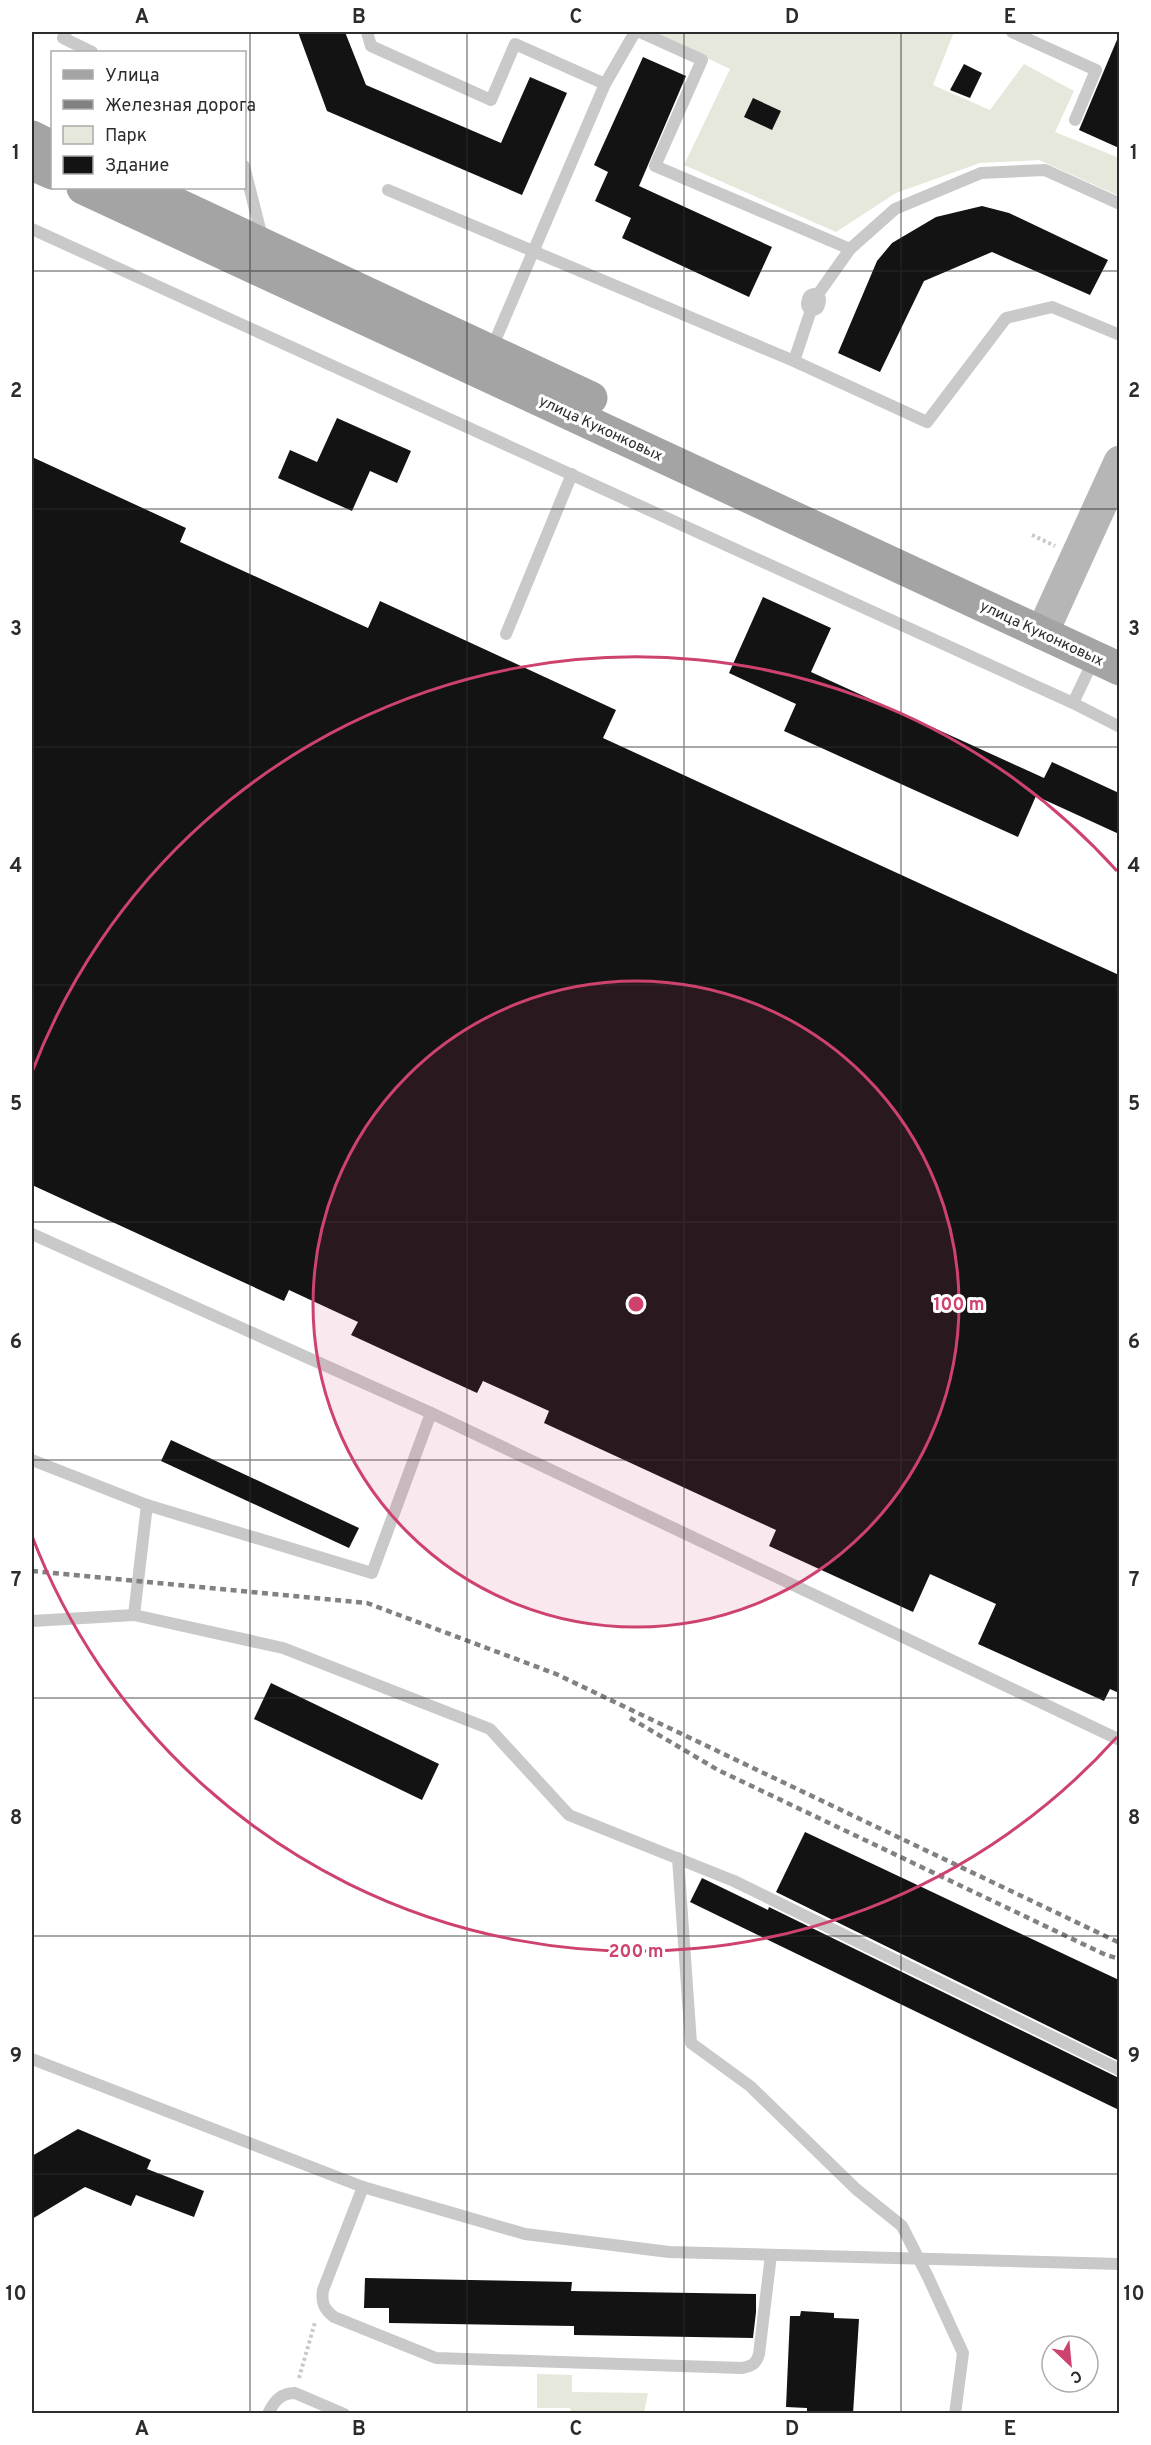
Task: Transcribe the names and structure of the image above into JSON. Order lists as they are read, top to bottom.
{
  "streets": {
    "main road": ["улица Куконковых"]
  },
  "legend": [
    "Улица",
    "Железная дорога",
    "Парк",
    "Здание"
  ],
  "north": "bottom right",
  "grid": {
    "columns": [
      "A",
      "B",
      "C",
      "D",
      "E"
    ],
    "rows": [
      "1",
      "2",
      "3",
      "4",
      "5",
      "6",
      "7",
      "8",
      "9",
      "10"
    ]
  },
  "rings": ["100 m", "200 m"]
}
